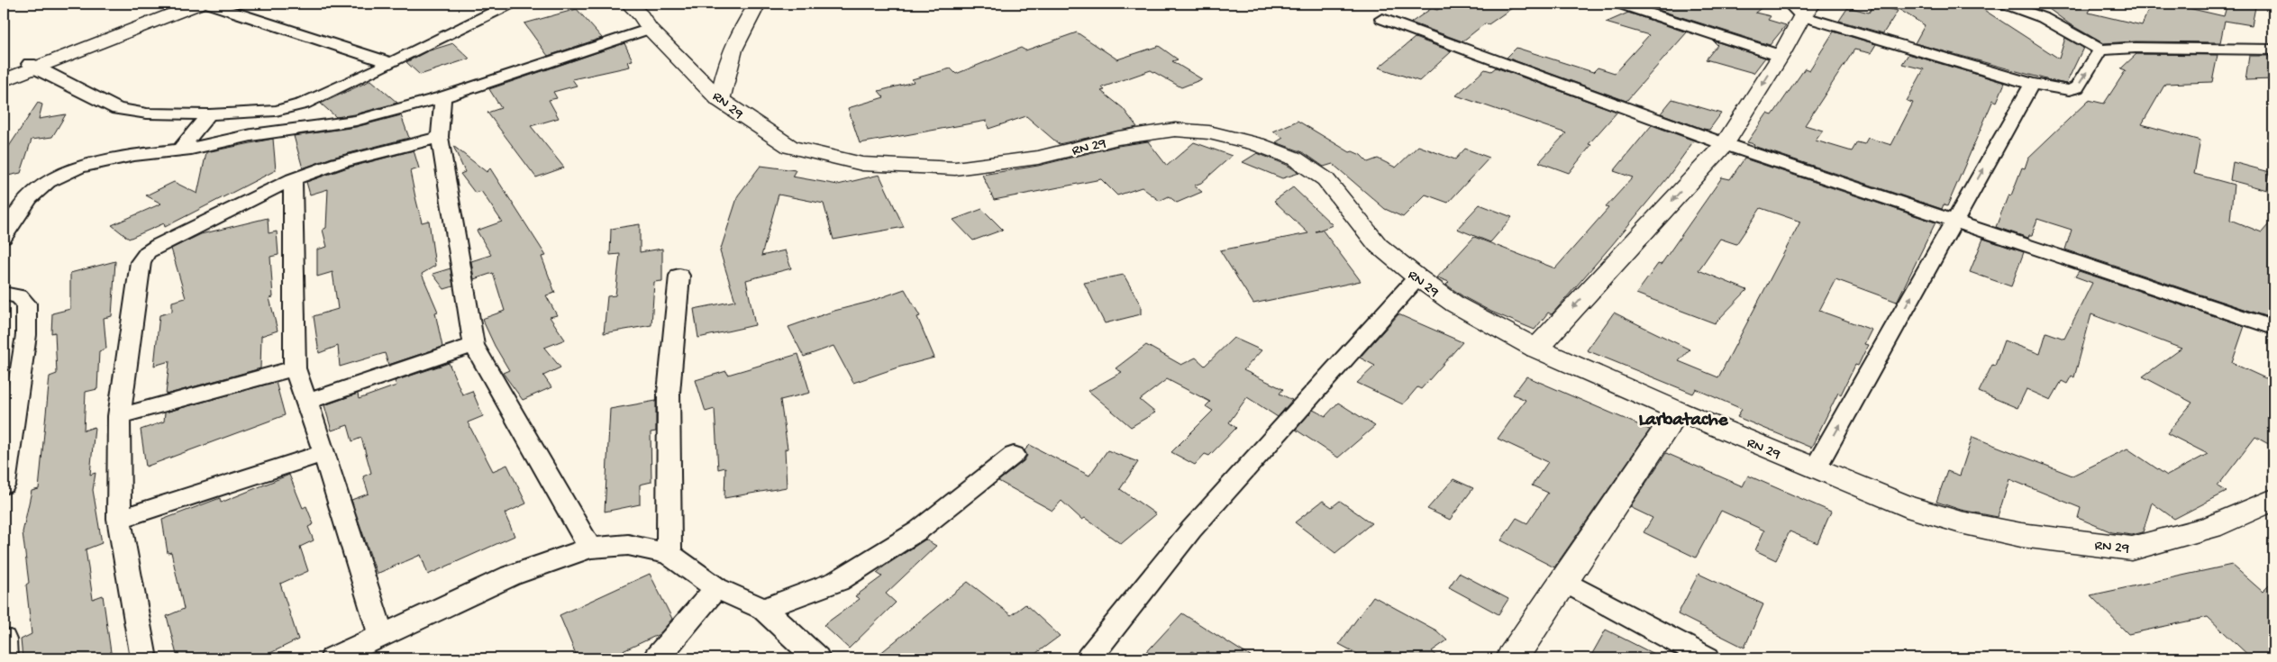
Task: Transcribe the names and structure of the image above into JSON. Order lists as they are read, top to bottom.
{
  "streets": {
    "main road": ["RN 29"]
  },
  "districts": ["Larbatache"]
}
